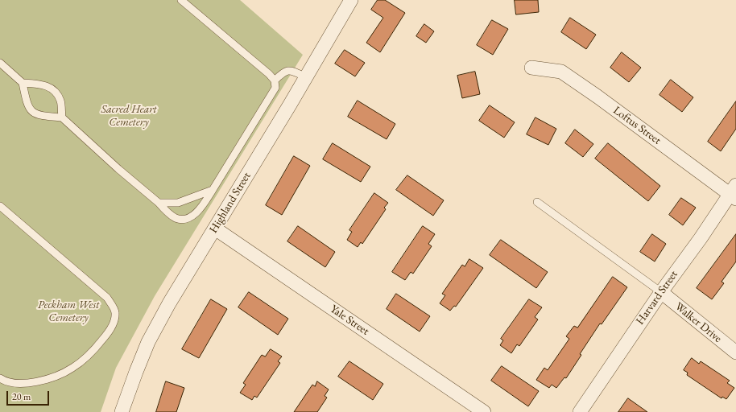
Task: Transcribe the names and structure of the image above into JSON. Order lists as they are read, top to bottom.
{
  "streets": {
    "street": [
      "Loftus Street",
      "Highland Street",
      "Harvard Street",
      "Yale Street",
      "Walker Drive"
    ]
  },
  "crossings": [
    ["Loftus Street", "Harvard Street"],
    ["Highland Street", "Yale Street"],
    ["Harvard Street", "Walker Drive"]
  ],
  "parks": ["Sacred Heart Cemetery", "Peckham West Cemetery"],
  "scale_bar": "20 m"
}
